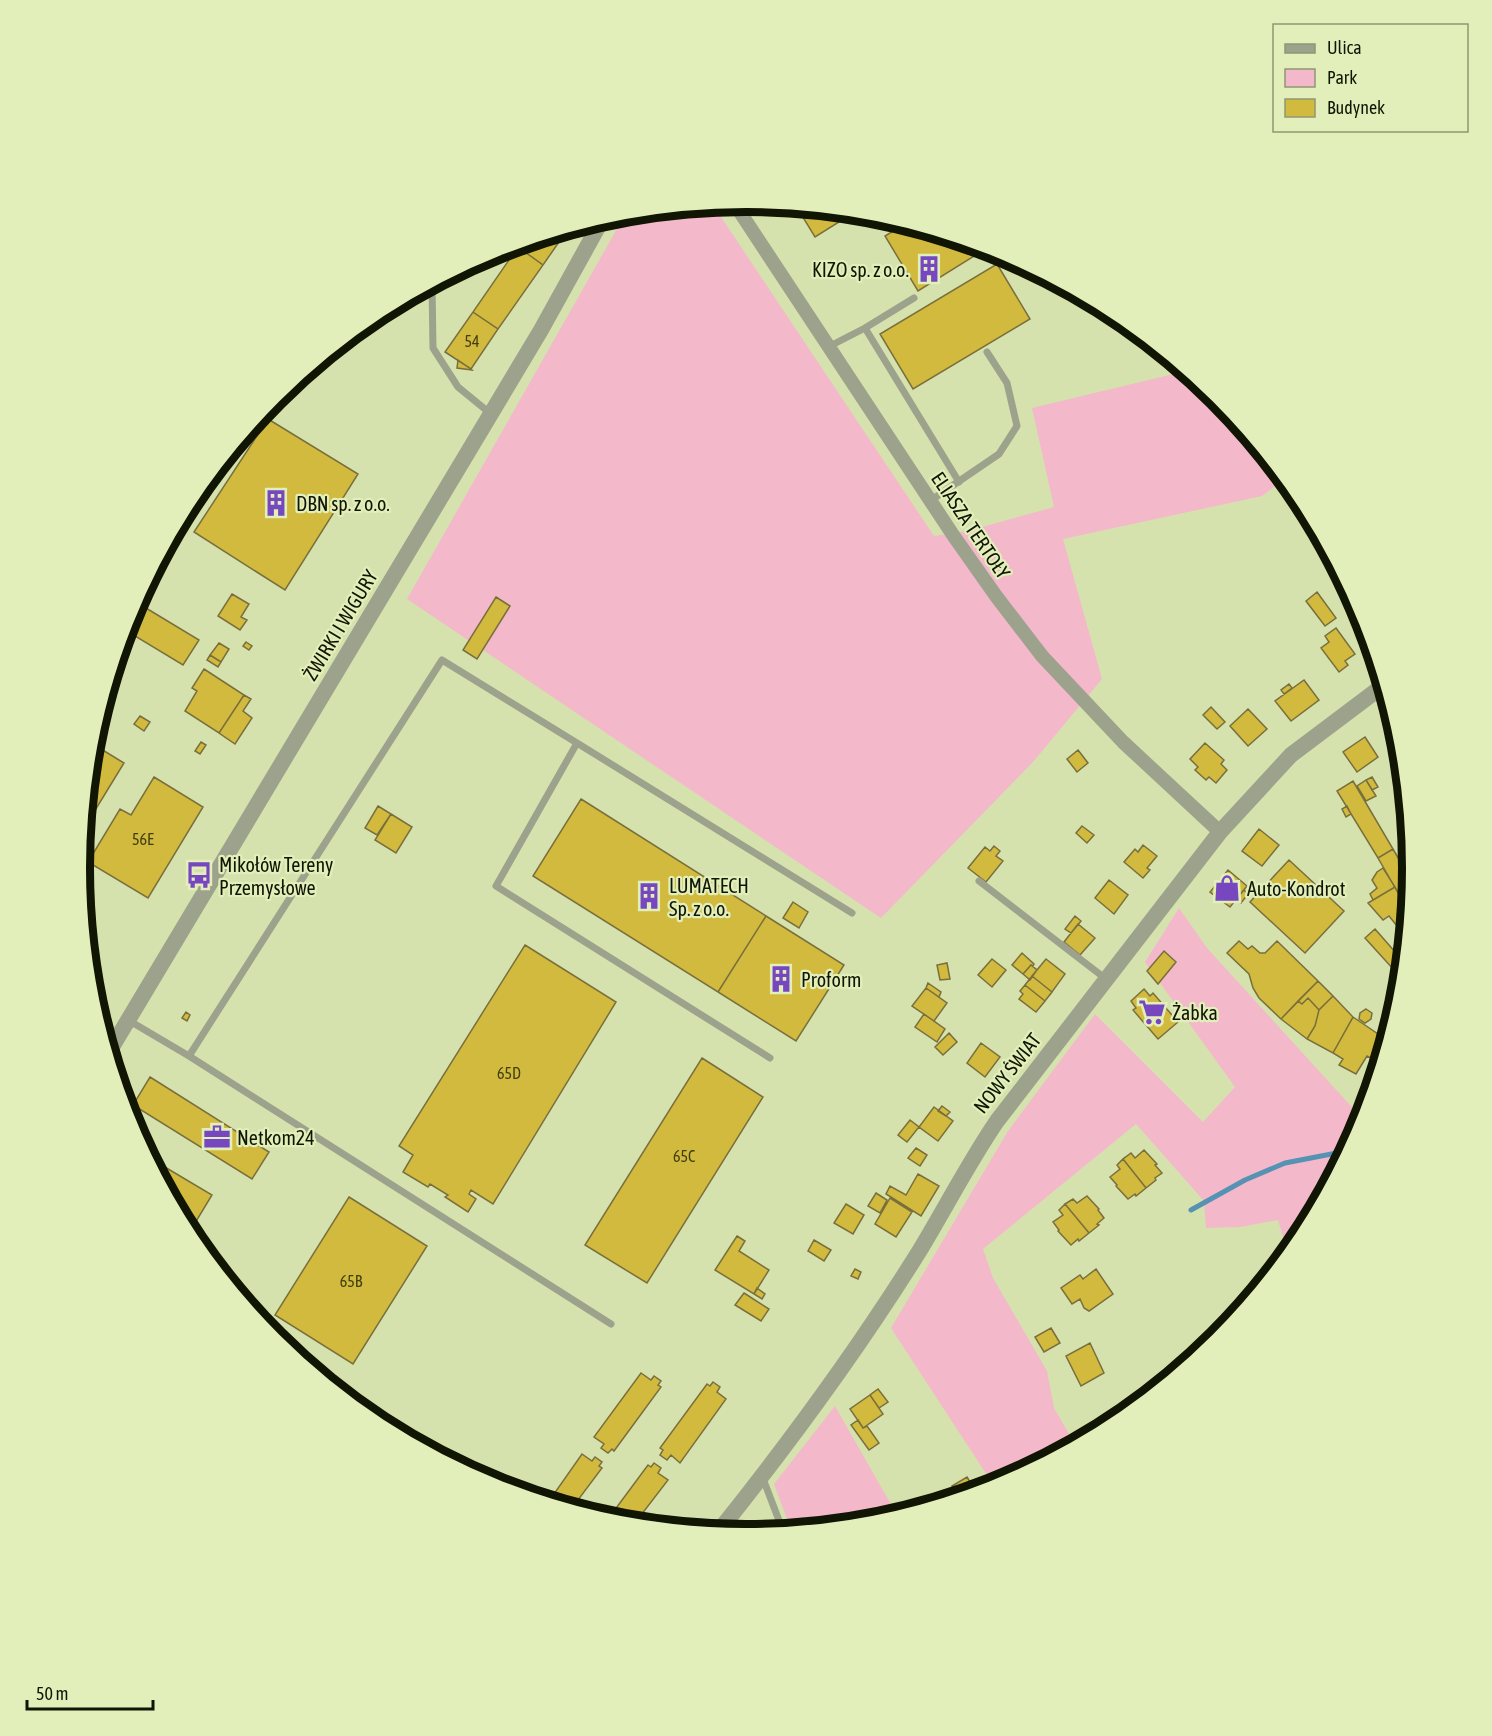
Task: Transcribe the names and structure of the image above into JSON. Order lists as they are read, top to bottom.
{
  "streets": {
    "street": ["ELIASZA TERTOŁY", "ŻWIRKI I WIGURY", "NOWY ŚWIAT"]
  },
  "crossings": [
    ["ELIASZA TERTOŁY", "NOWY ŚWIAT"]
  ],
  "places": {
    "building": [
      "KIZO sp. z o.o.",
      "DBN sp. z o.o.",
      "LUMATECH Sp. z o.o.",
      "Proform"
    ],
    "bus stop": ["Mikołów Tereny Przemysłowe"],
    "shop": ["Auto-Kondrot"],
    "supermarket": ["Żabka"],
    "office": ["Netkom24"]
  },
  "house_numbers": [
    "54",
    "56E",
    "65D",
    "65C",
    "65B"
  ],
  "legend": ["Ulica", "Park", "Budynek"],
  "scale_bar": "50 m"
}
